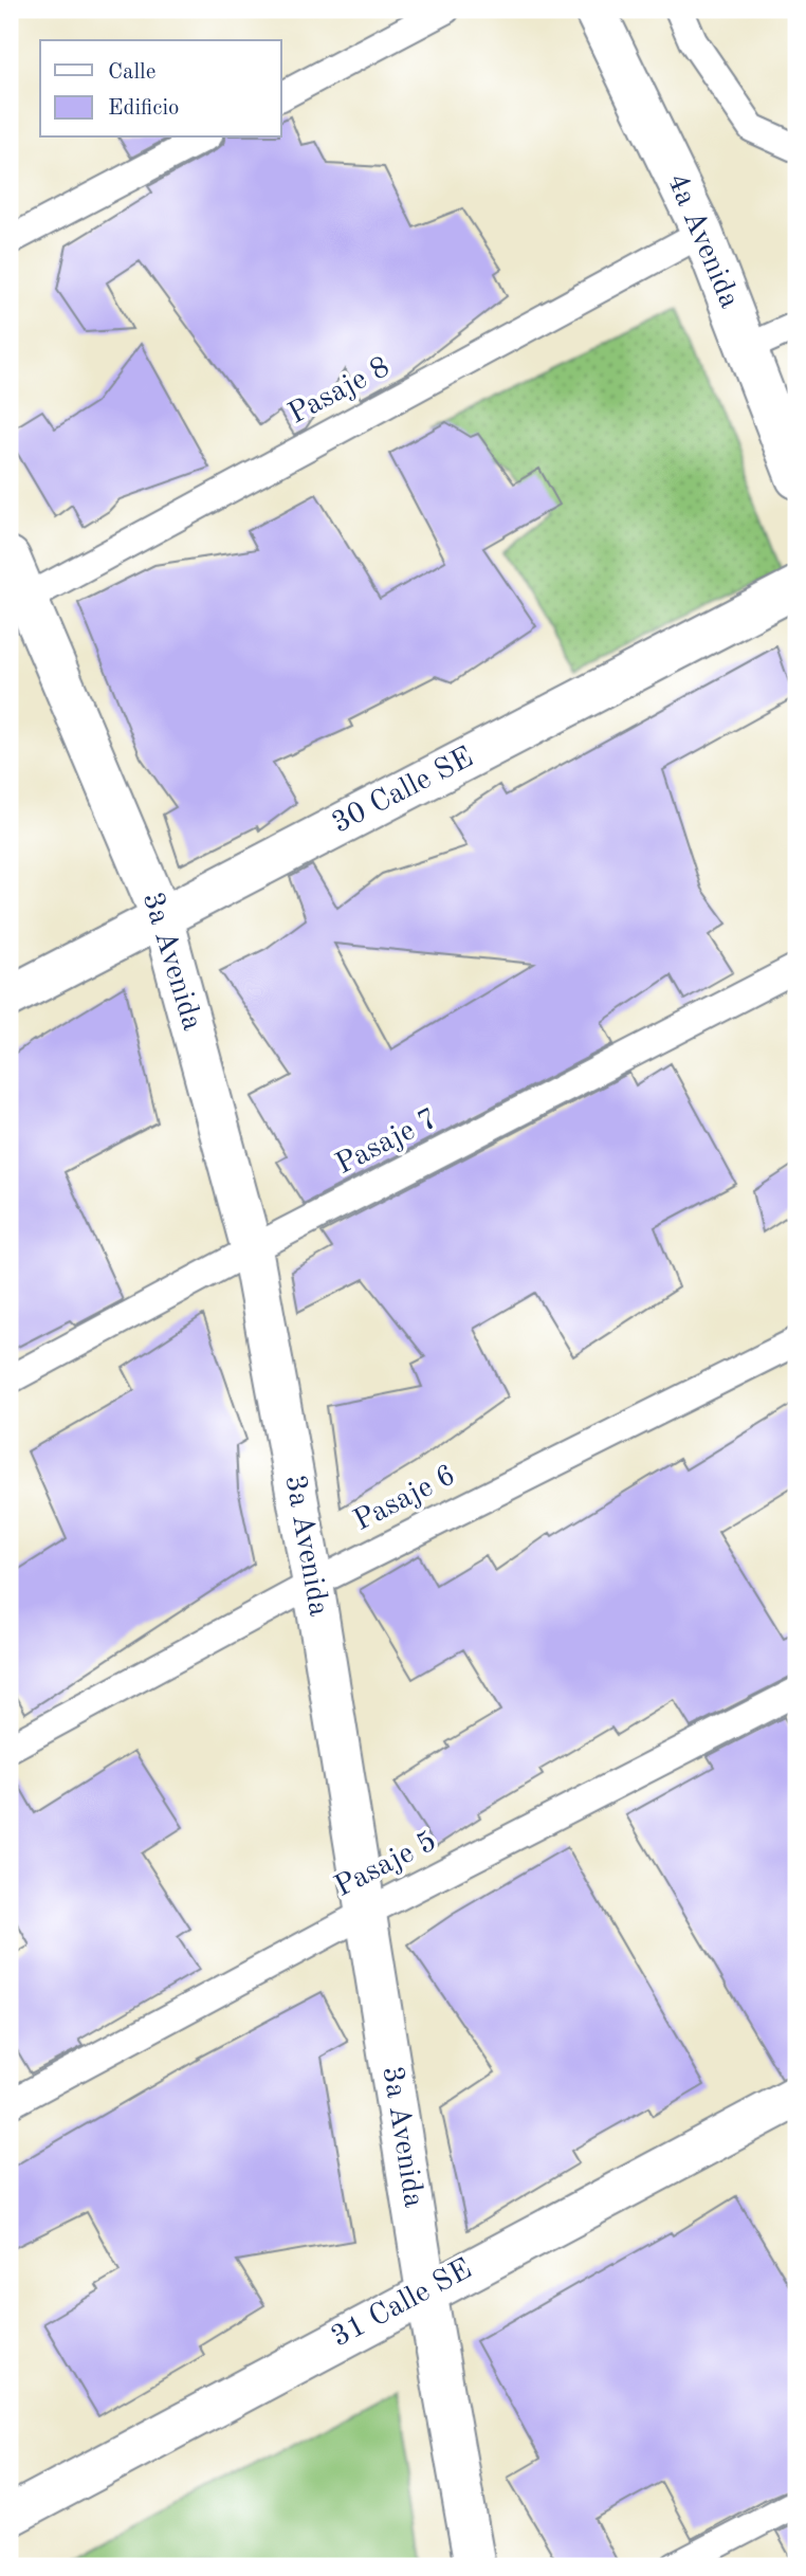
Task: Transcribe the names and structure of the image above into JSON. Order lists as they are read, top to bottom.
{
  "streets": {
    "street": [
      "4a Avenida",
      "30 Calle SE",
      "3a Avenida",
      "31 Calle SE"
    ],
    "lane": [
      "Pasaje 8",
      "Pasaje 7",
      "Pasaje 6",
      "Pasaje 5"
    ]
  },
  "crossings": [
    ["4a Avenida", "Pasaje 8"],
    ["Pasaje 8", "3a Avenida"],
    ["30 Calle SE", "3a Avenida"],
    ["3a Avenida", "Pasaje 7"],
    ["3a Avenida", "Pasaje 6"],
    ["3a Avenida", "Pasaje 5"],
    ["3a Avenida", "31 Calle SE"]
  ],
  "legend": ["Calle", "Edificio"]
}
